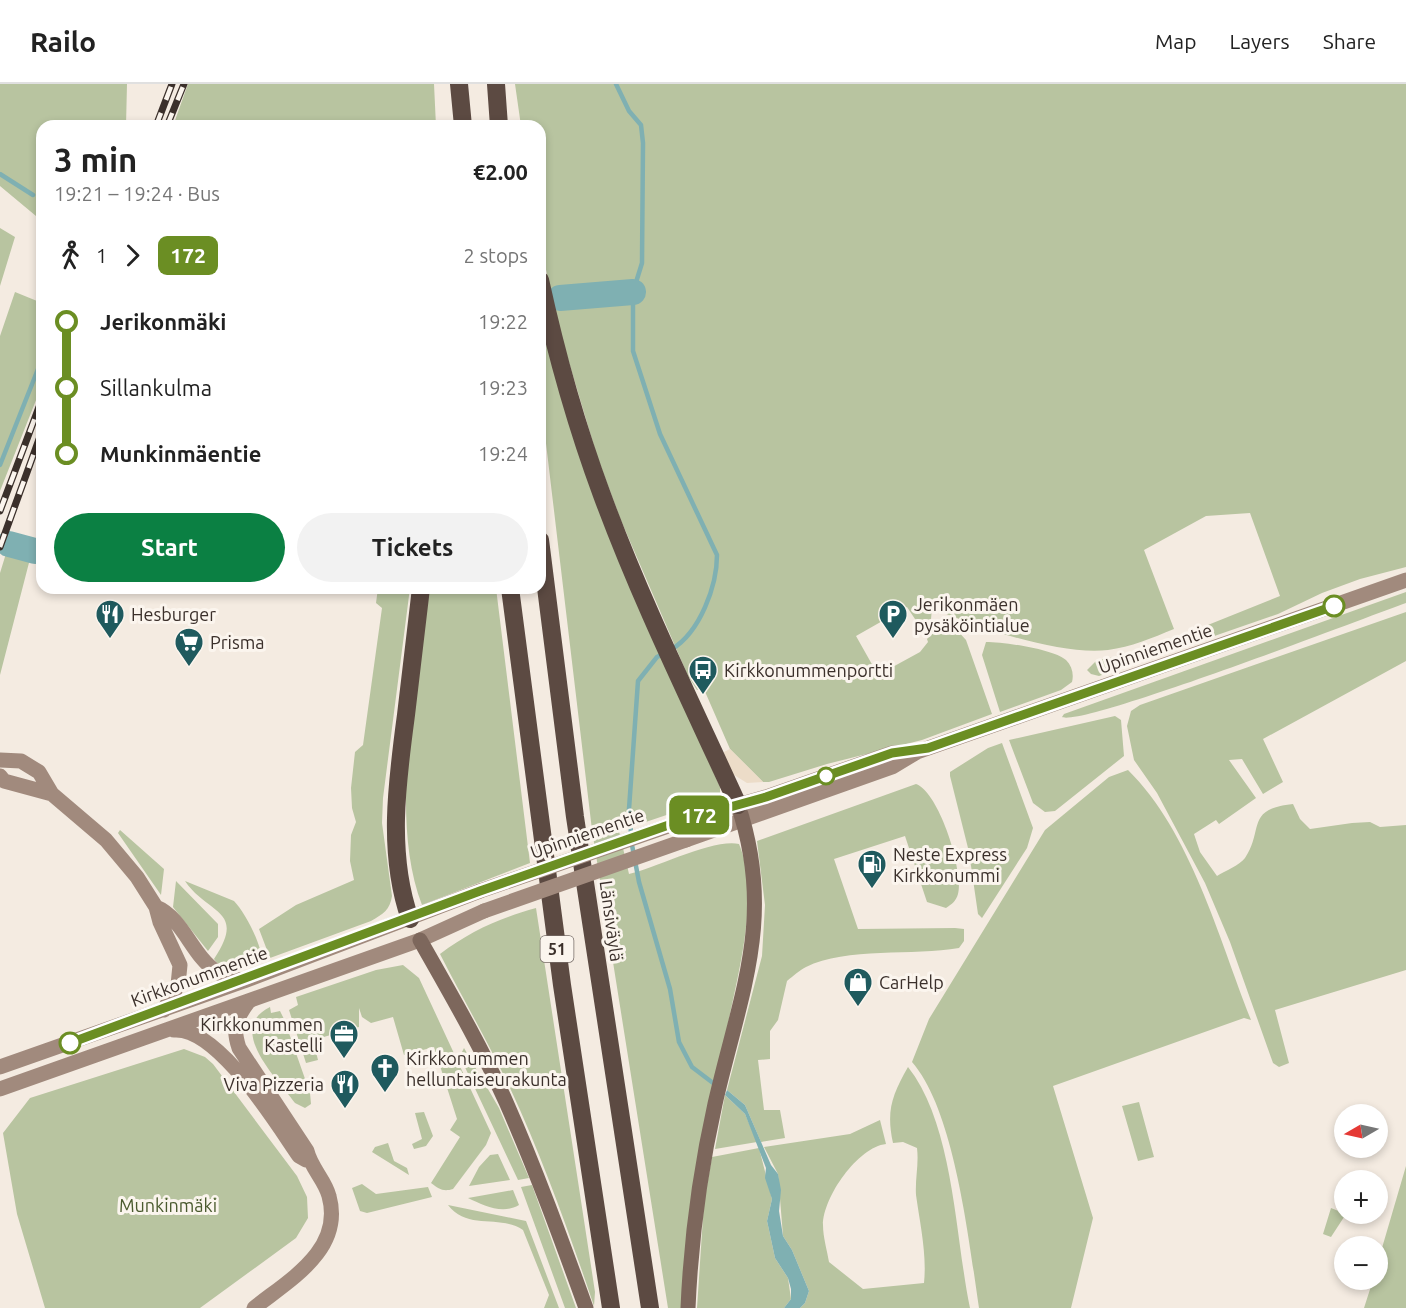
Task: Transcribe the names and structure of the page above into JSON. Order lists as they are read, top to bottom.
{
  "streets": {
    "highway": ["Länsiväylä", "51"],
    "main road": ["Upinniementie", "Kirkkonummentie"]
  },
  "crossings": [
    ["Upinniementie", "Kirkkonummentie"]
  ],
  "parks": ["Munkinmäki"],
  "places": {
    "restaurant": ["Hesburger", "Viva Pizzeria"],
    "parking": ["Jerikonmäen pysäköintialue"],
    "supermarket": ["Prisma"],
    "bus stop": ["Kirkkonummenportti"],
    "fuel station": ["Neste Express Kirkkonummi"],
    "shop": ["CarHelp"],
    "office": ["Kirkkonummen Kastelli"],
    "church": ["Kirkkonummen helluntaiseurakunta"]
  },
  "lines": ["bus line 172"],
  "north": "left",
  "page": {
    "header": "Railo",
    "nav": ["Map", "Layers", "Share"],
    "on_map": "172",
    "heading": ["3 min", "19:21 – 19:24 · Bus", "€2.00"],
    "legs": ["1", "172", "2 stops"],
    "list": [
      {
        "name": "Jerikonmäki",
        "value": "19:22"
      },
      {
        "name": "Sillankulma",
        "value": "19:23"
      },
      {
        "name": "Munkinmäentie",
        "value": "19:24"
      }
    ],
    "buttons": ["Start", "Tickets"],
    "map_buttons": ["+", "−"]
  }
}
